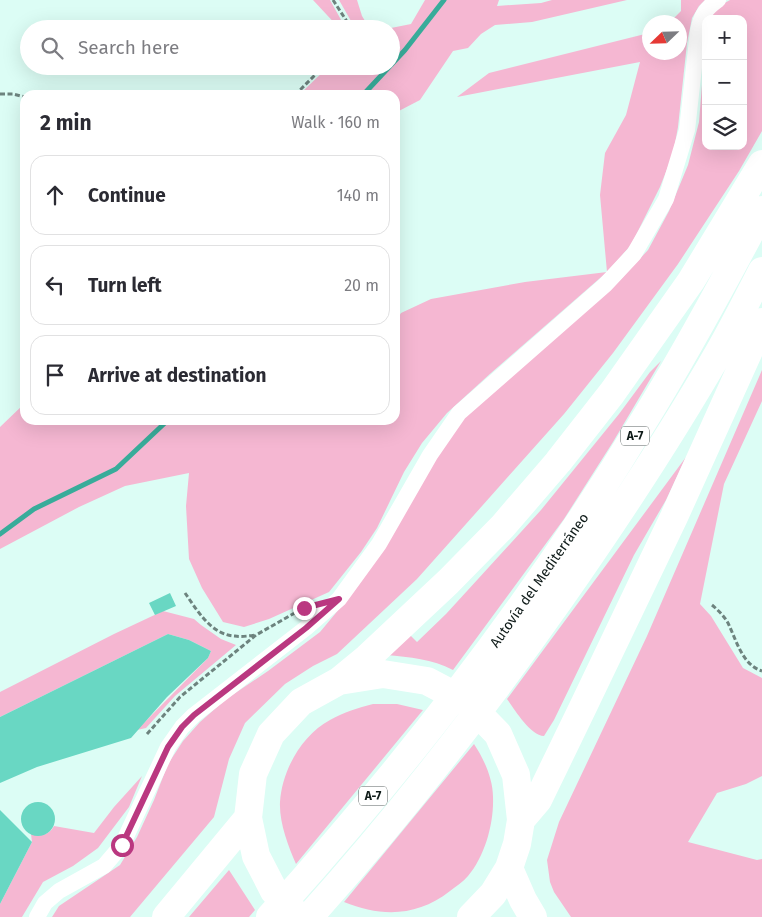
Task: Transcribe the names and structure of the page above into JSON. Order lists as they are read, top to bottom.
{
  "streets": {
    "highway": ["A-7", "Autovía del Mediterráneo"]
  },
  "north": "bottom left",
  "page": {
    "map_buttons": ["+", "−"],
    "search": "Search here",
    "heading": ["2 min", "Walk · 160 m"],
    "list": [
      ["Continue", "140 m"],
      ["Turn left", "20 m"],
      "Arrive at destination"
    ]
  }
}
